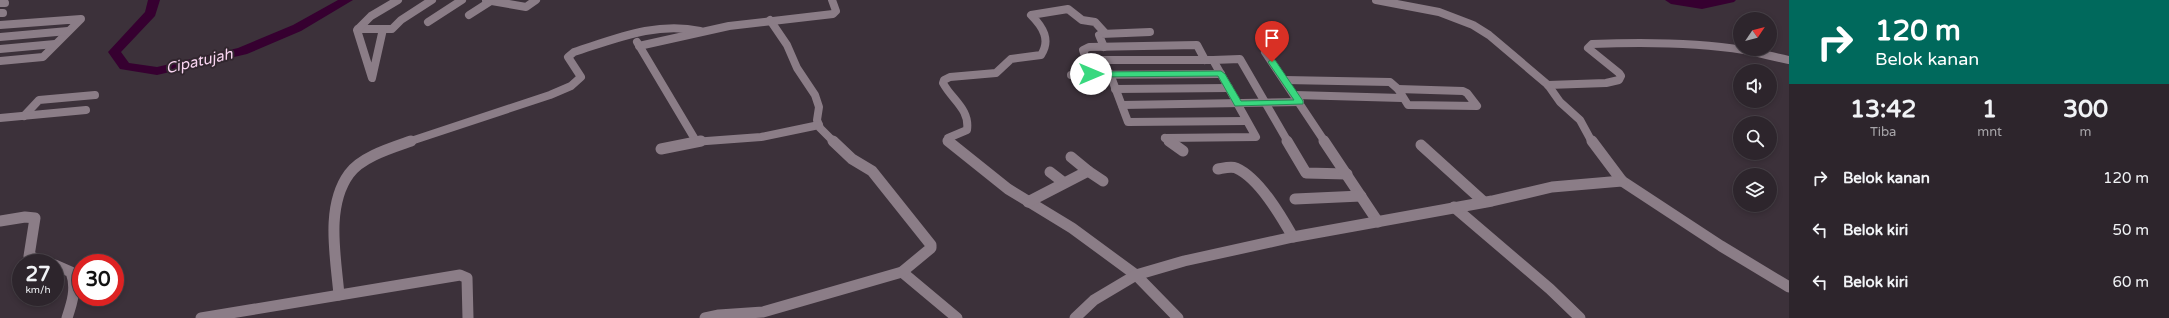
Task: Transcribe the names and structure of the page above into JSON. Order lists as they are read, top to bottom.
{
  "water": ["Cipatujah"],
  "north": "top right",
  "page": {
    "turn": ["120 m", "Belok kanan"],
    "eta": [
      "13:42",
      "Tiba",
      "1",
      "mnt",
      "300",
      "m"
    ],
    "list": [
      {
        "name": "Belok kanan",
        "value": "120 m"
      },
      {
        "name": "Belok kiri",
        "value": "50 m"
      },
      {
        "name": "Belok kiri",
        "value": "60 m"
      }
    ],
    "speed": "27 km/h",
    "limit": "30"
  }
}
